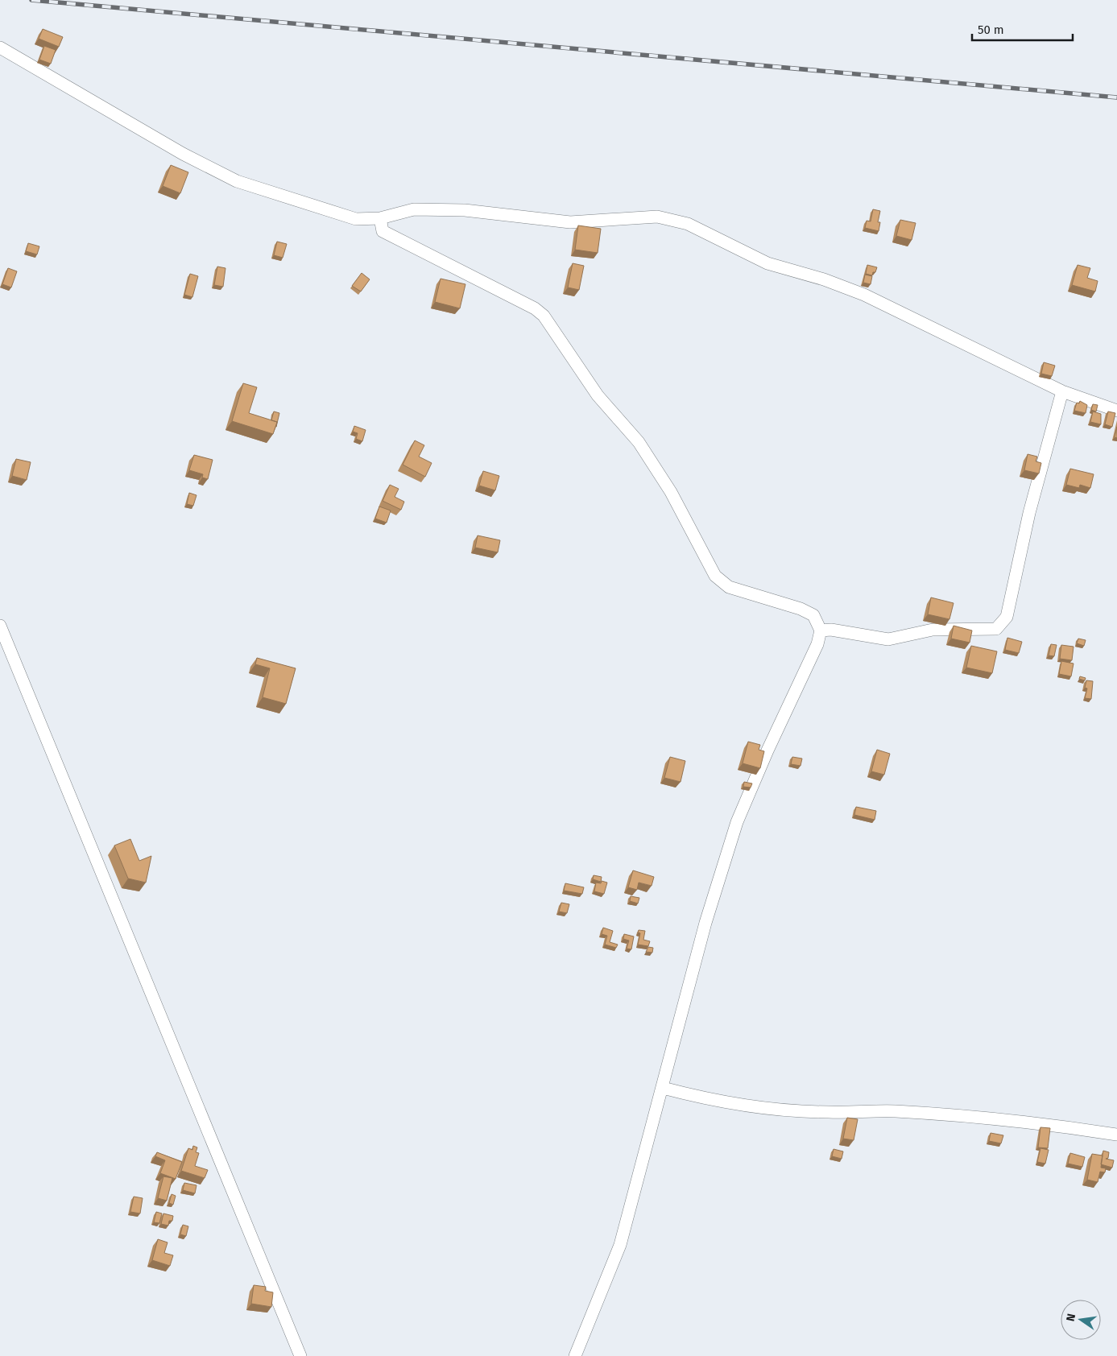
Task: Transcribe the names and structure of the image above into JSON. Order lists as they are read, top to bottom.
{
  "scale_bar": "50 m",
  "north": "left"
}
